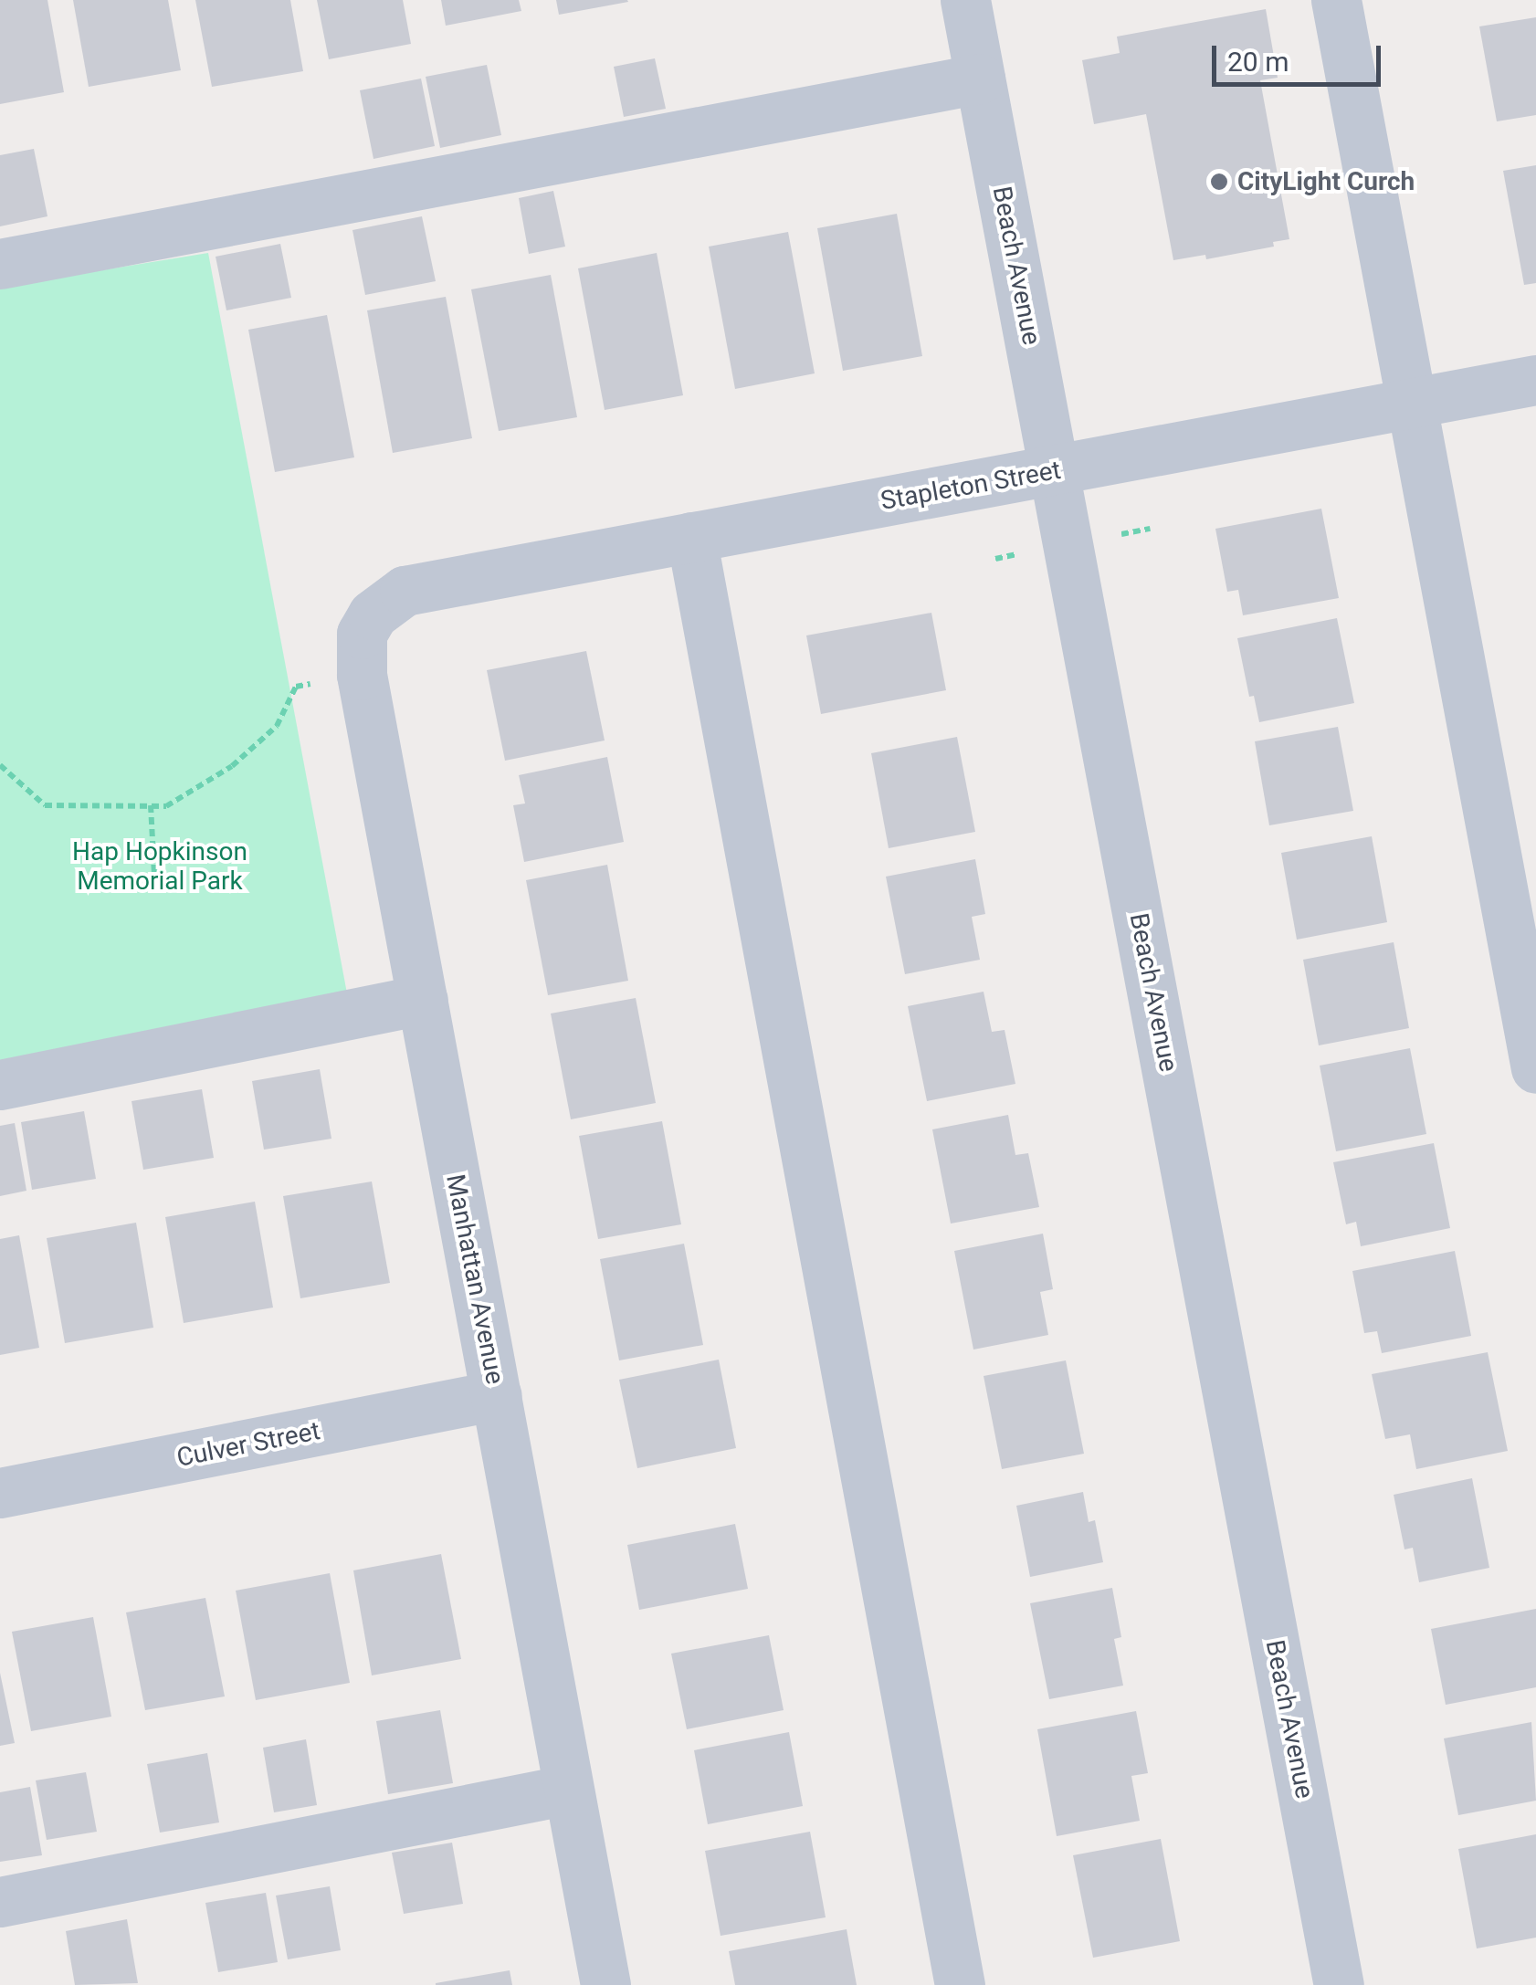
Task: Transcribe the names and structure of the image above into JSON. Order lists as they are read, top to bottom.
{
  "streets": {
    "street": [
      "Beach Avenue",
      "Stapleton Street",
      "Manhattan Avenue",
      "Culver Street"
    ]
  },
  "crossings": [
    ["Beach Avenue", "Stapleton Street"],
    ["Stapleton Street", "Manhattan Avenue"],
    ["Manhattan Avenue", "Culver Street"]
  ],
  "parks": ["Hap Hopkinson Memorial Park"],
  "places": ["CityLight Curch"],
  "scale_bar": "20 m"
}
